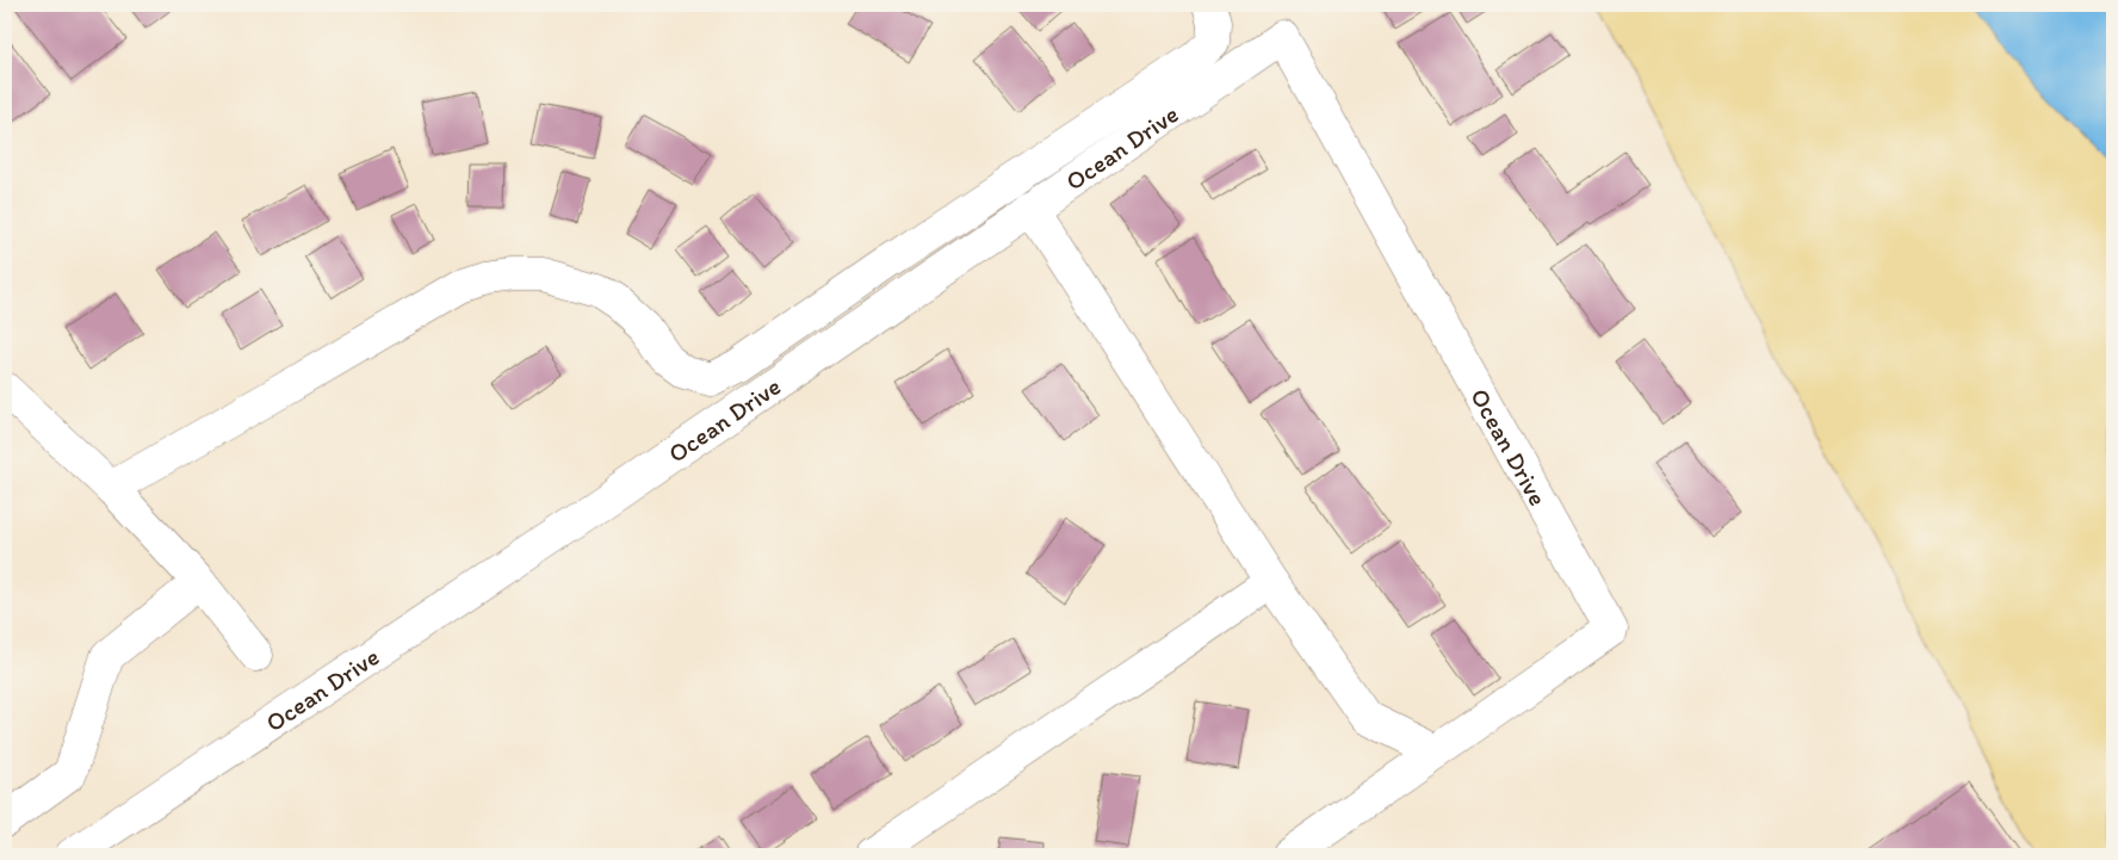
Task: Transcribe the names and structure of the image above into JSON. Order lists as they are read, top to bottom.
{
  "streets": {
    "street": ["Ocean Drive"]
  }
}
